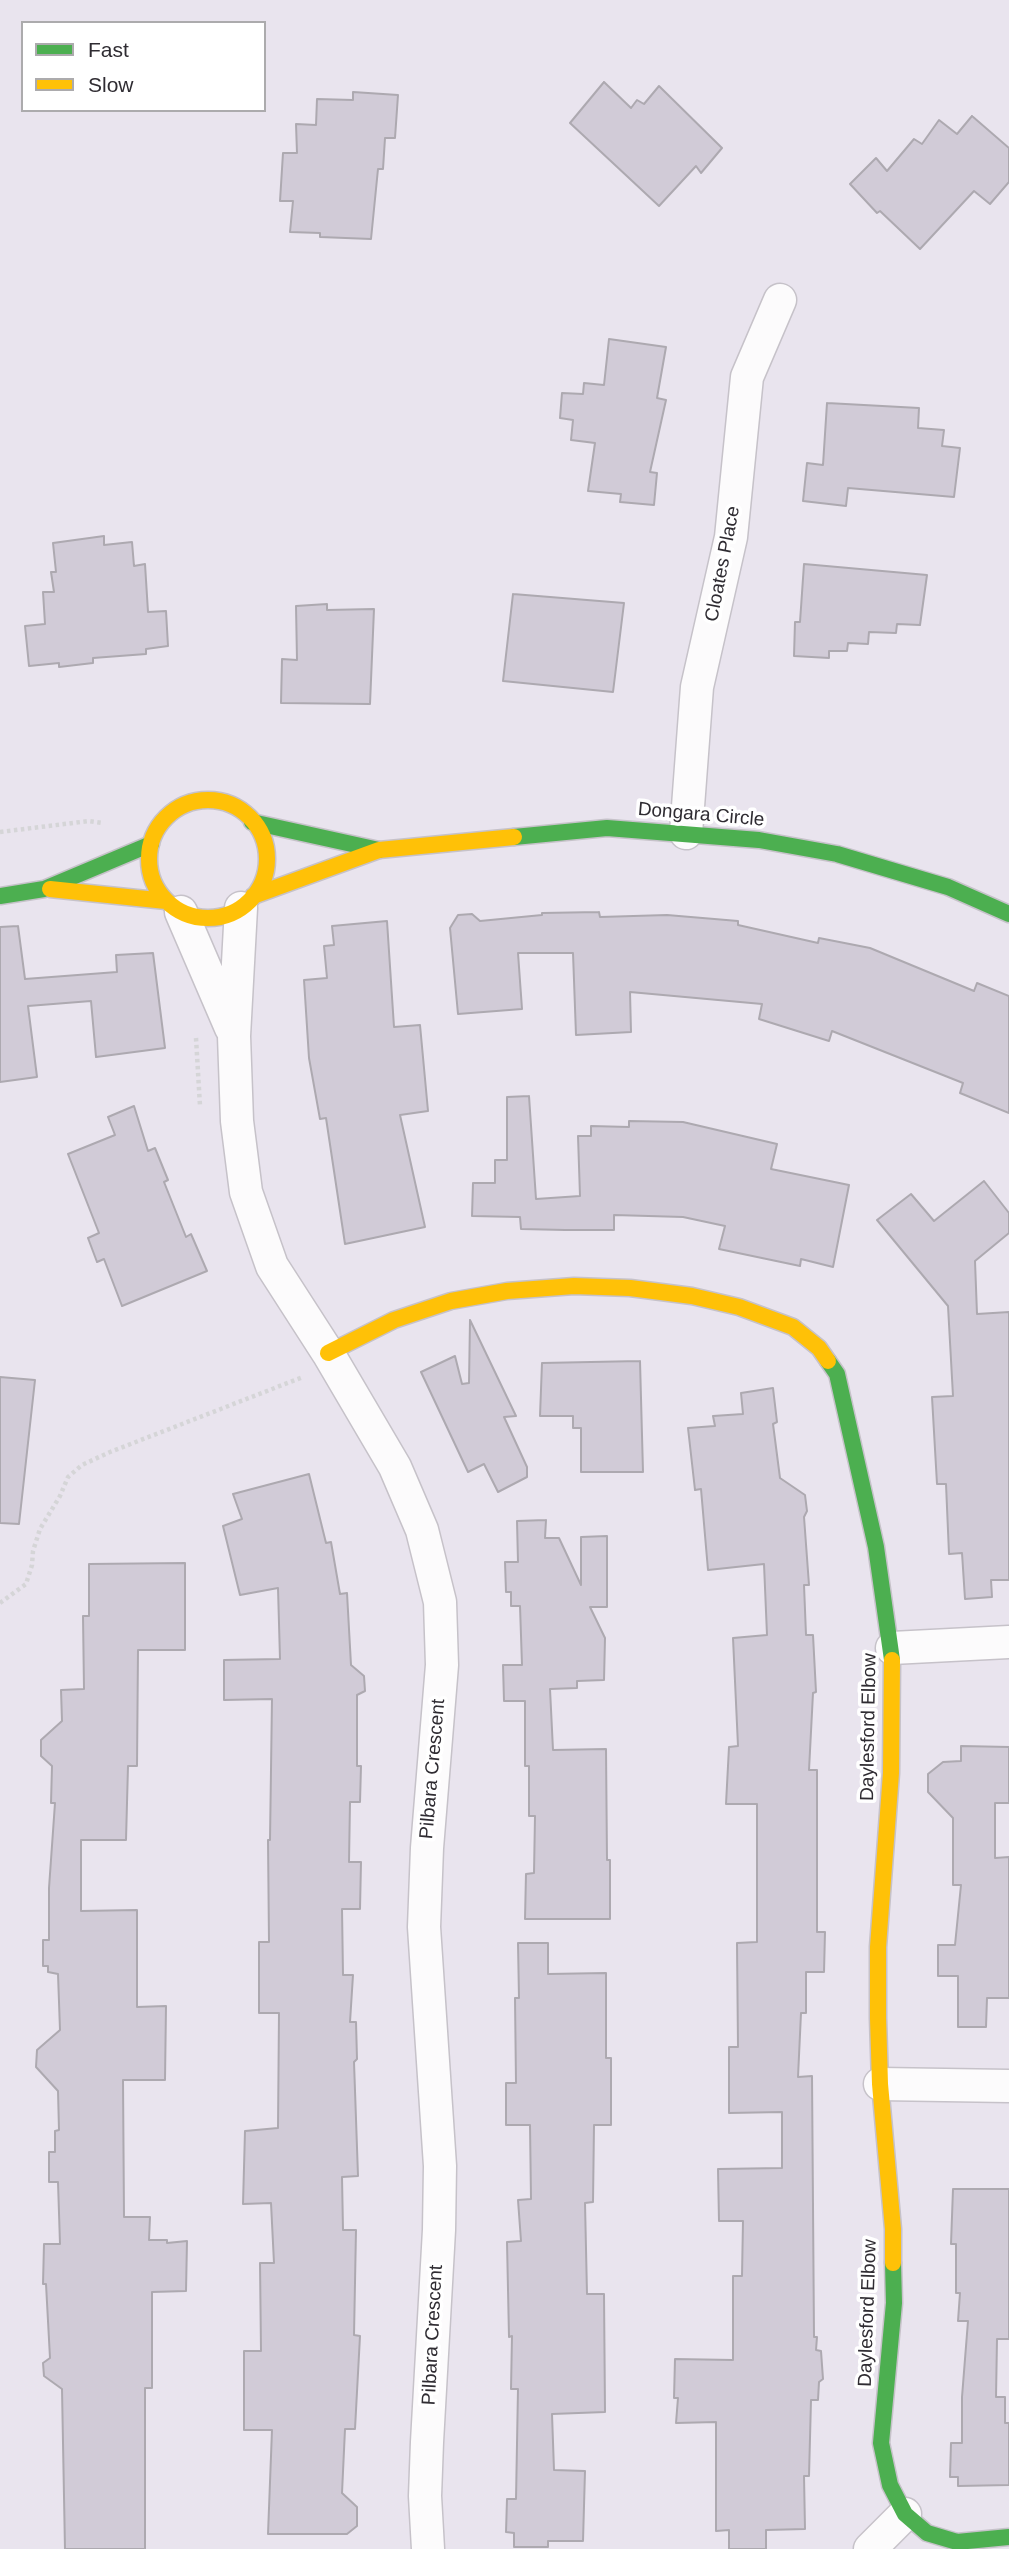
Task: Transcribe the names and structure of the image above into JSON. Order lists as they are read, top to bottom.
{
  "streets": {
    "street": [
      "Cloates Place",
      "Dongara Circle",
      "Daylesford Elbow",
      "Pilbara Crescent"
    ]
  },
  "crossings": [
    ["Cloates Place", "Dongara Circle"],
    ["Dongara Circle", "Pilbara Crescent"],
    ["Daylesford Elbow", "Pilbara Crescent"]
  ],
  "legend": ["Fast", "Slow"]
}
